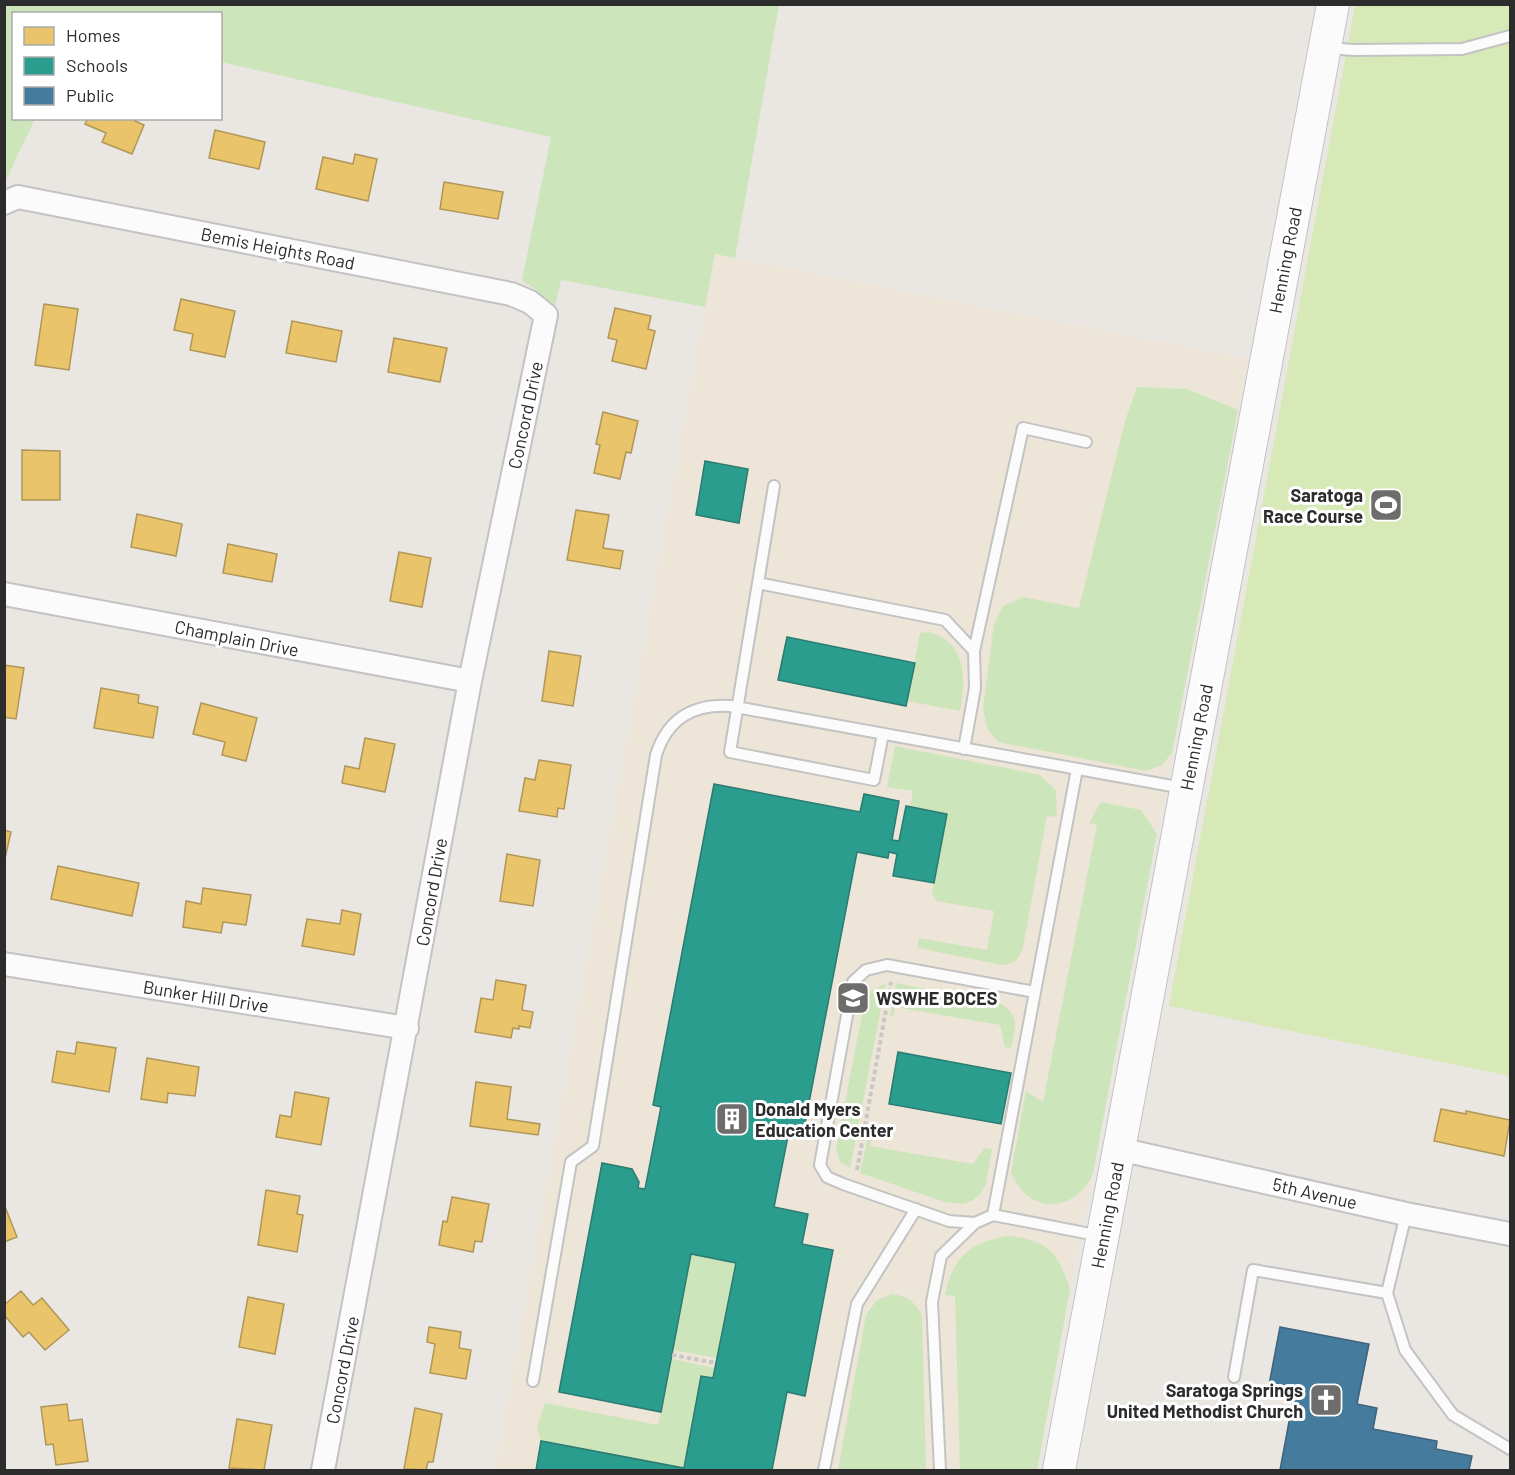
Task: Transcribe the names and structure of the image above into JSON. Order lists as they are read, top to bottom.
{
  "streets": {
    "street": [
      "Bemis Heights Road",
      "Henning Road",
      "Concord Drive",
      "Champlain Drive",
      "Bunker Hill Drive",
      "5th Avenue"
    ]
  },
  "crossings": [
    ["Bemis Heights Road", "Concord Drive"],
    ["Henning Road", "5th Avenue"],
    ["Concord Drive", "Champlain Drive"],
    ["Concord Drive", "Bunker Hill Drive"]
  ],
  "places": {
    "sports": ["Saratoga Race Course"],
    "school or university": ["WSWHE BOCES"],
    "building": ["Donald Myers Education Center"],
    "church": ["Saratoga Springs United Methodist Church"]
  },
  "legend": ["Homes", "Schools", "Public"]
}
